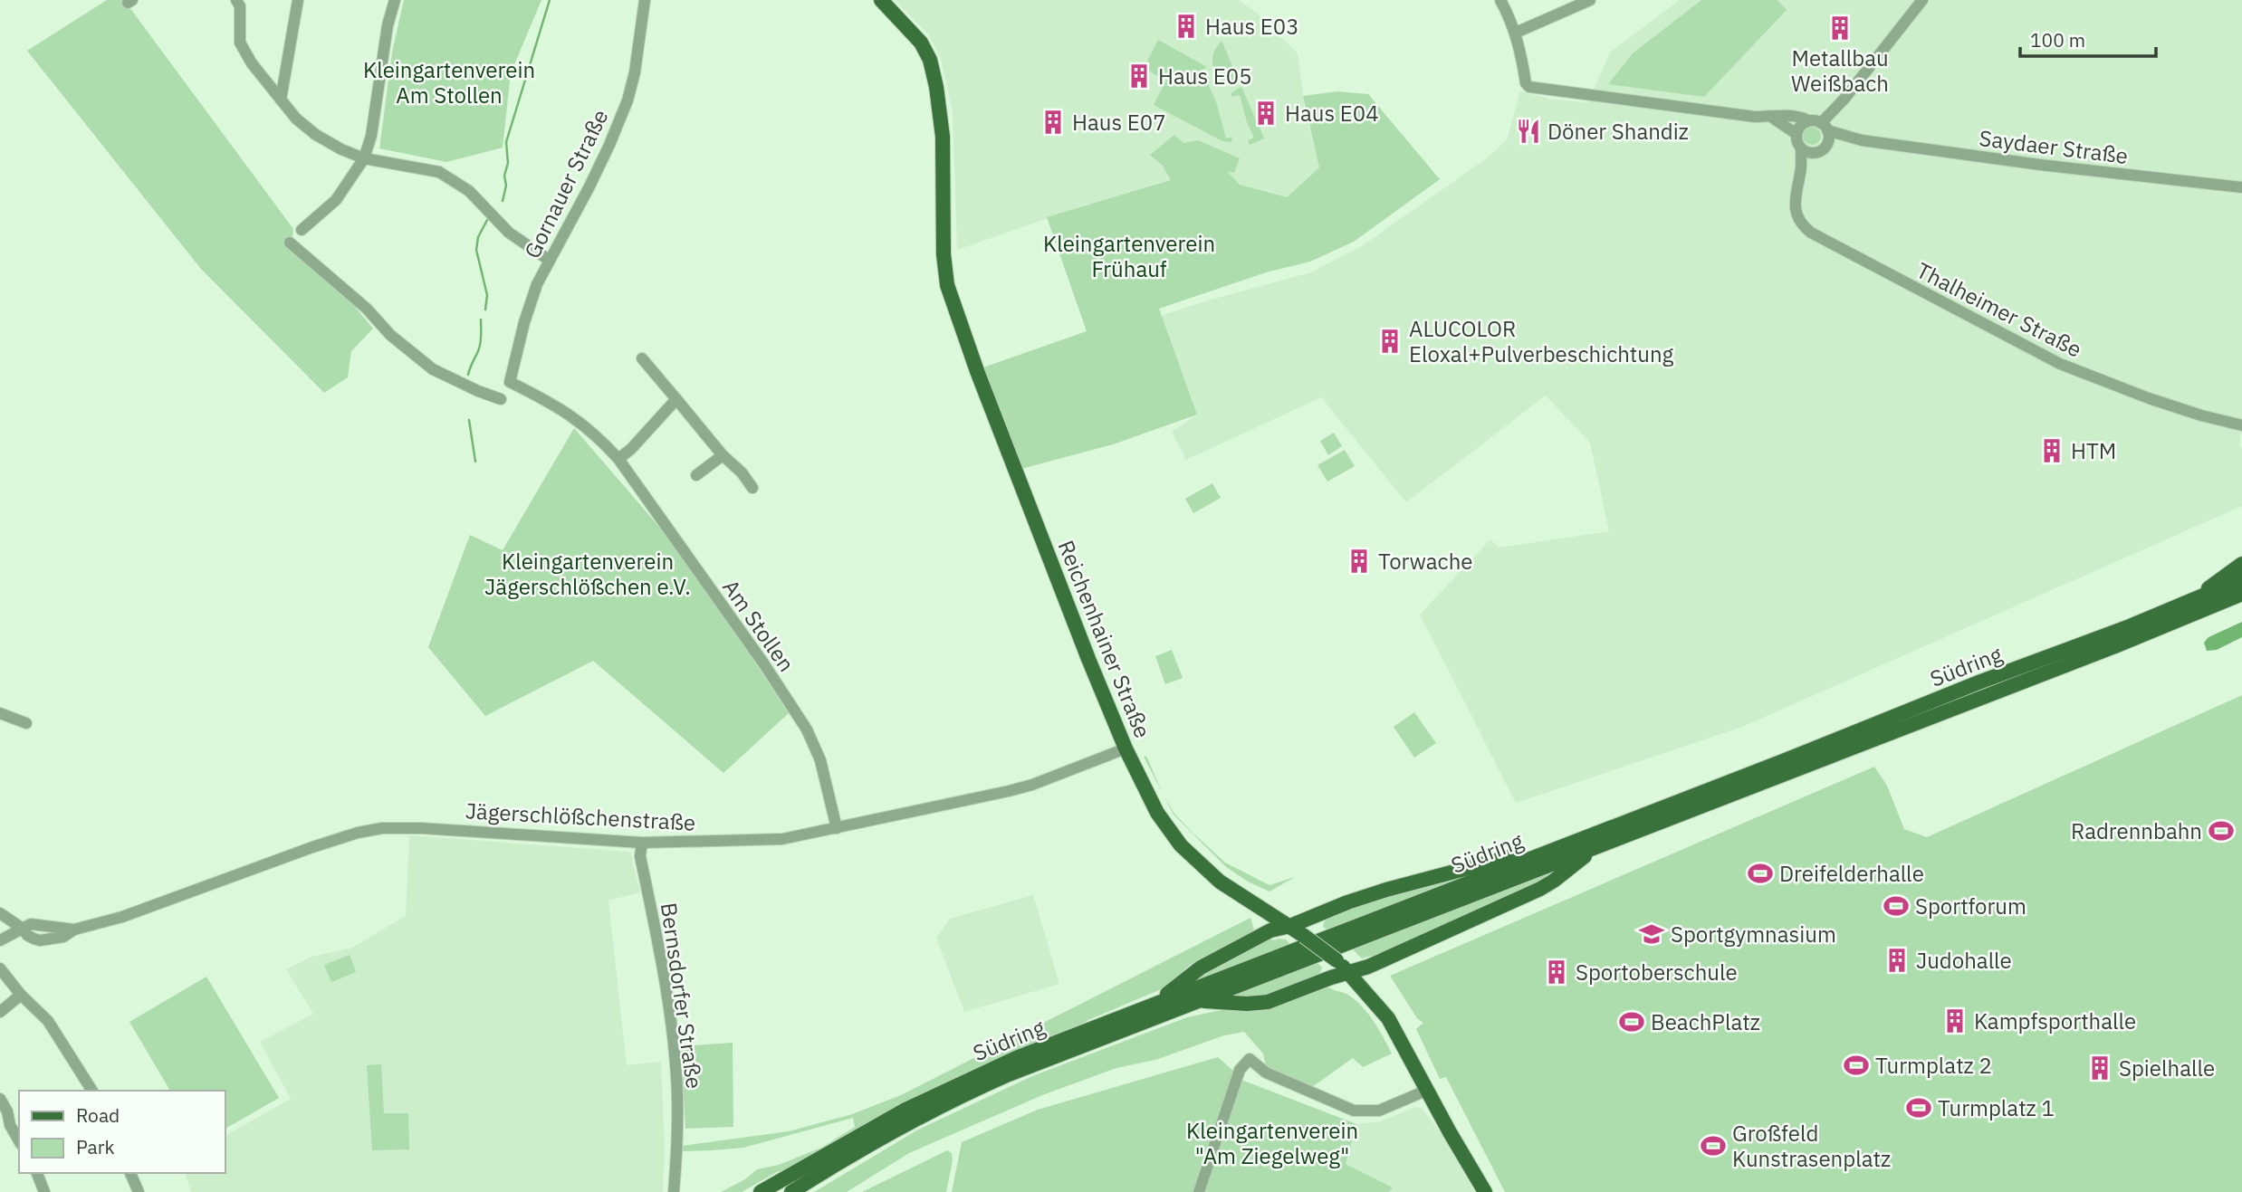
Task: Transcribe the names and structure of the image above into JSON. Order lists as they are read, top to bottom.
{
  "streets": {
    "main road": ["Reichenhainer Straße", "Südring"],
    "street": [
      "Saydaer Straße",
      "Gornauer Straße",
      "Thalheimer Straße",
      "Am Stollen",
      "Jägerschlößchenstraße",
      "Bernsdorfer Straße"
    ]
  },
  "crossings": [
    ["Saydaer Straße", "Thalheimer Straße"],
    ["Gornauer Straße", "Am Stollen"],
    ["Am Stollen", "Jägerschlößchenstraße"],
    ["Reichenhainer Straße", "Jägerschlößchenstraße"],
    ["Jägerschlößchenstraße", "Bernsdorfer Straße"]
  ],
  "parks": [
    "Kleingartenverein Am Stollen",
    "Kleingartenverein Frühauf",
    "Kleingartenverein Jägerschlößchen e.V.",
    "Kleingartenverein \"Am Ziegelweg\""
  ],
  "places": {
    "building": [
      "Haus E03",
      "Metallbau Weißbach",
      "Haus E05",
      "Haus E04",
      "Haus E07",
      "ALUCOLOR Eloxal+Pulverbeschichtung",
      "HTM",
      "Torwache",
      "Judohalle",
      "Sportoberschule",
      "Kampfsporthalle",
      "Spielhalle"
    ],
    "restaurant": ["Döner Shandiz"],
    "sports": [
      "Radrennbahn",
      "Dreifelderhalle",
      "Sportforum",
      "BeachPlatz",
      "Turmplatz 2",
      "Turmplatz 1",
      "Großfeld Kunstrasenplatz"
    ],
    "school or university": ["Sportgymnasium"]
  },
  "legend": ["Road", "Park"],
  "scale_bar": "100 m"
}
